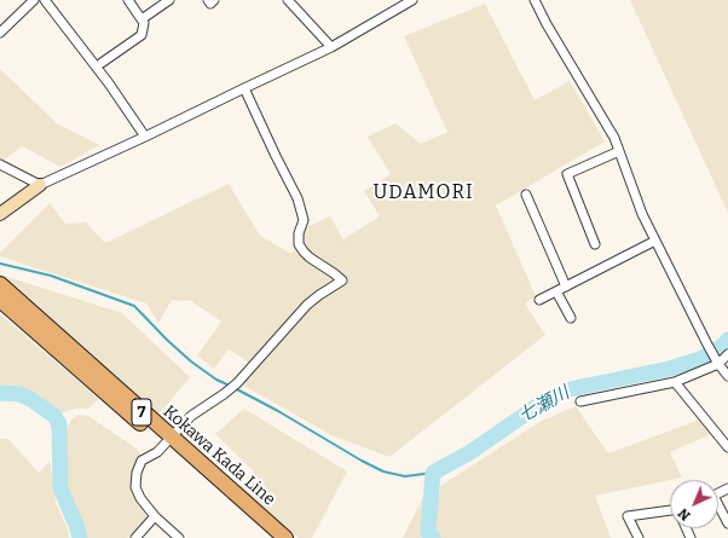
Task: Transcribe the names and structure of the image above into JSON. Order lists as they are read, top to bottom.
{
  "streets": {
    "main road": ["7", "Kokawa Kada Line"]
  },
  "districts": ["UDAMORI"],
  "water": ["七瀬川"],
  "north": "bottom left"
}
